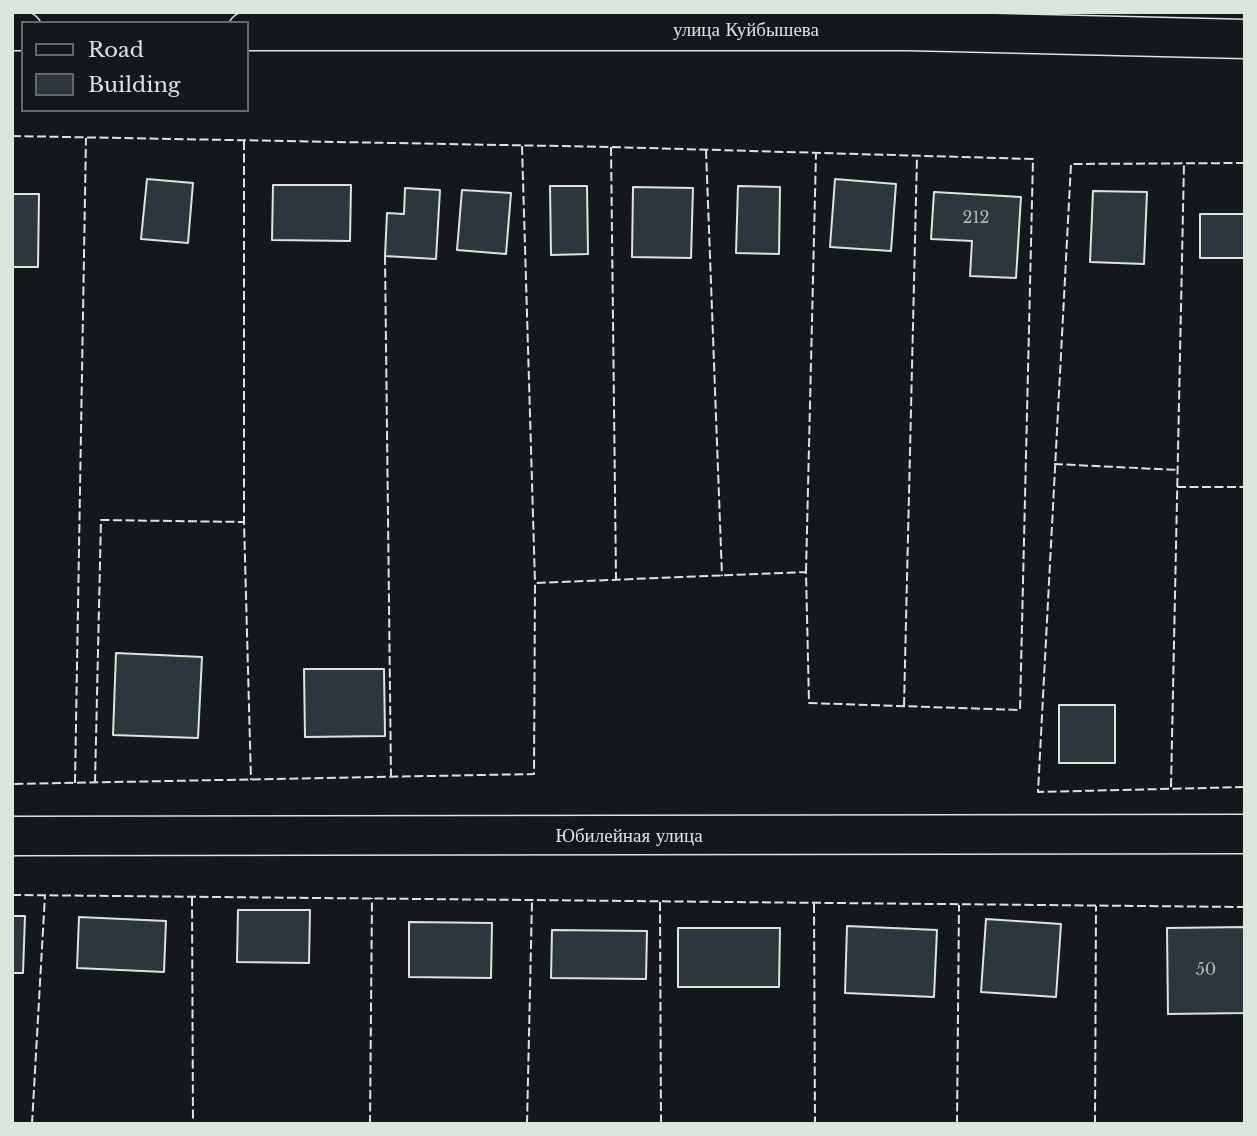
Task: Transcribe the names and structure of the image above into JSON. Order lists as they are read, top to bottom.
{
  "streets": {
    "main road": ["улица Куйбышева", "Юбилейная улица"]
  },
  "house_numbers": ["212", "50"],
  "legend": ["Road", "Building"]
}
